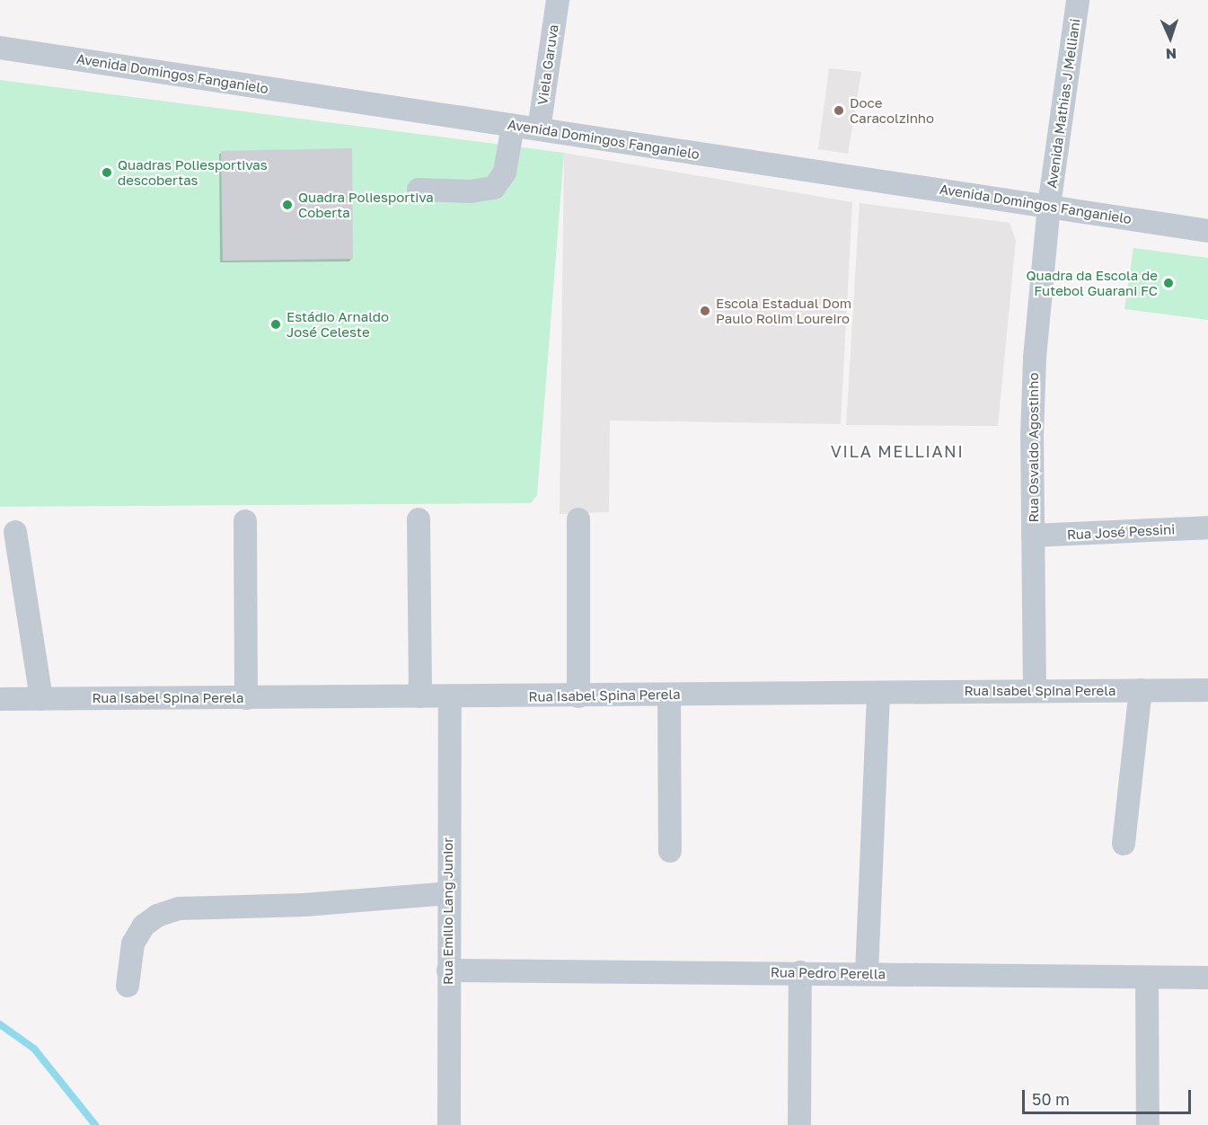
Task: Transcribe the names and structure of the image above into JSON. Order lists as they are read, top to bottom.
{
  "streets": {
    "street": [
      "Viela Garuva",
      "Avenida Domingos Fanganielo",
      "Avenida Mathias J Melliani",
      "Rua Osvaldo Agostinho",
      "Rua José Pessini",
      "Rua Isabel Spina Perela",
      "Rua Emilio Lang Junior",
      "Rua Pedro Perella"
    ]
  },
  "crossings": [
    ["Viela Garuva", "Avenida Domingos Fanganielo"],
    ["Avenida Domingos Fanganielo", "Avenida Mathias J Melliani"],
    ["Avenida Domingos Fanganielo", "Rua Osvaldo Agostinho"],
    ["Avenida Mathias J Melliani", "Rua Osvaldo Agostinho"],
    ["Rua Osvaldo Agostinho", "Rua José Pessini"],
    ["Rua Osvaldo Agostinho", "Rua Isabel Spina Perela"],
    ["Rua Isabel Spina Perela", "Rua Emilio Lang Junior"],
    ["Rua Emilio Lang Junior", "Rua Pedro Perella"]
  ],
  "districts": ["VILA MELLIANI"],
  "places": [
    "Doce Caracolzinho",
    "Quadras Poliesportivas descobertas",
    "Quadra Poliesportiva Coberta",
    "Quadra da Escola de Futebol Guarani FC",
    "Escola Estadual Dom Paulo Rolim Loureiro",
    "Estádio Arnaldo José Celeste"
  ],
  "scale_bar": "50 m",
  "north": "bottom"
}
